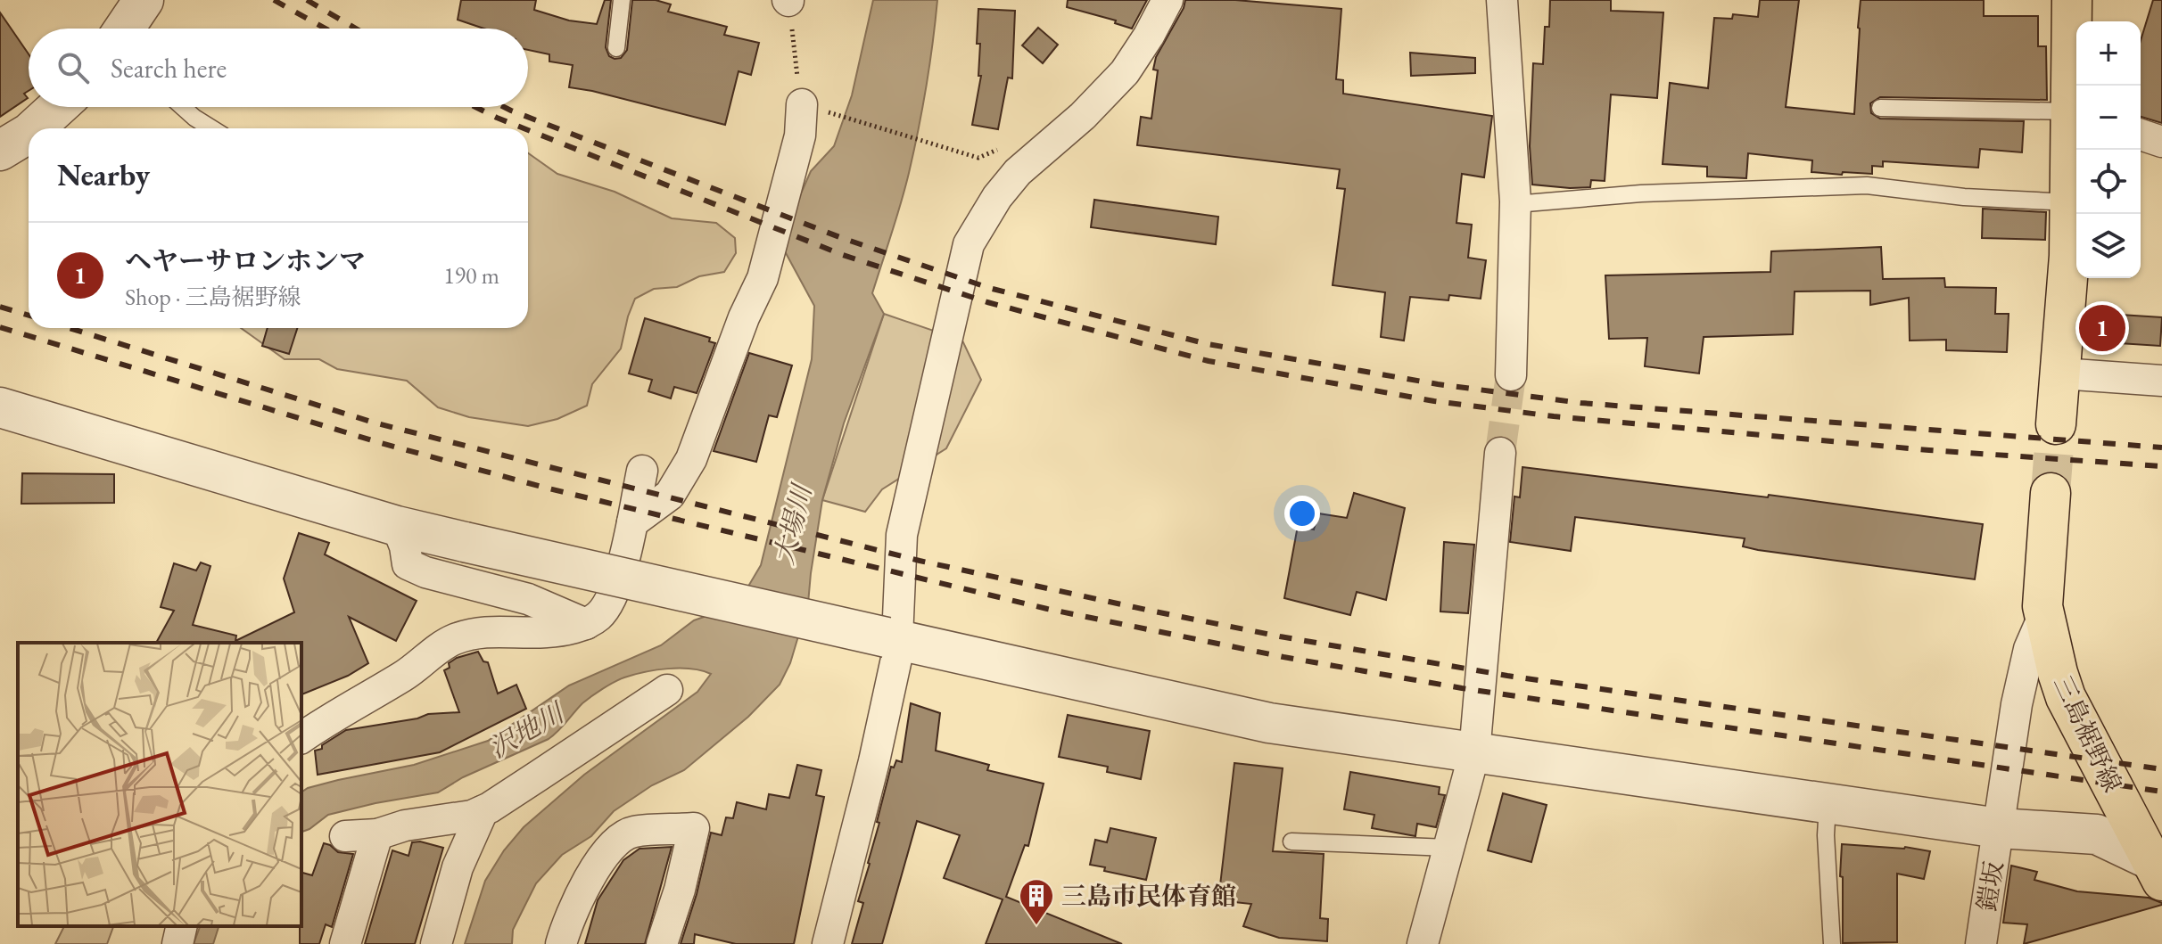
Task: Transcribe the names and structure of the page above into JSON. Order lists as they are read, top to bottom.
{
  "streets": {
    "main road": ["三島裾野線"],
    "street": ["鎧坂"]
  },
  "crossings": [
    ["三島裾野線", "鎧坂"]
  ],
  "water": ["大場川", "沢地川"],
  "places": {
    "building": ["三島市民体育館"]
  },
  "page": {
    "map_buttons": ["+", "−"],
    "search": "Search here",
    "heading": "Nearby",
    "list": [
      {
        "mark": "1",
        "name": "ヘヤーサロンホンマ",
        "note": "Shop · 三島裾野線",
        "value": "190 m"
      }
    ],
    "pins": "1"
  }
}
